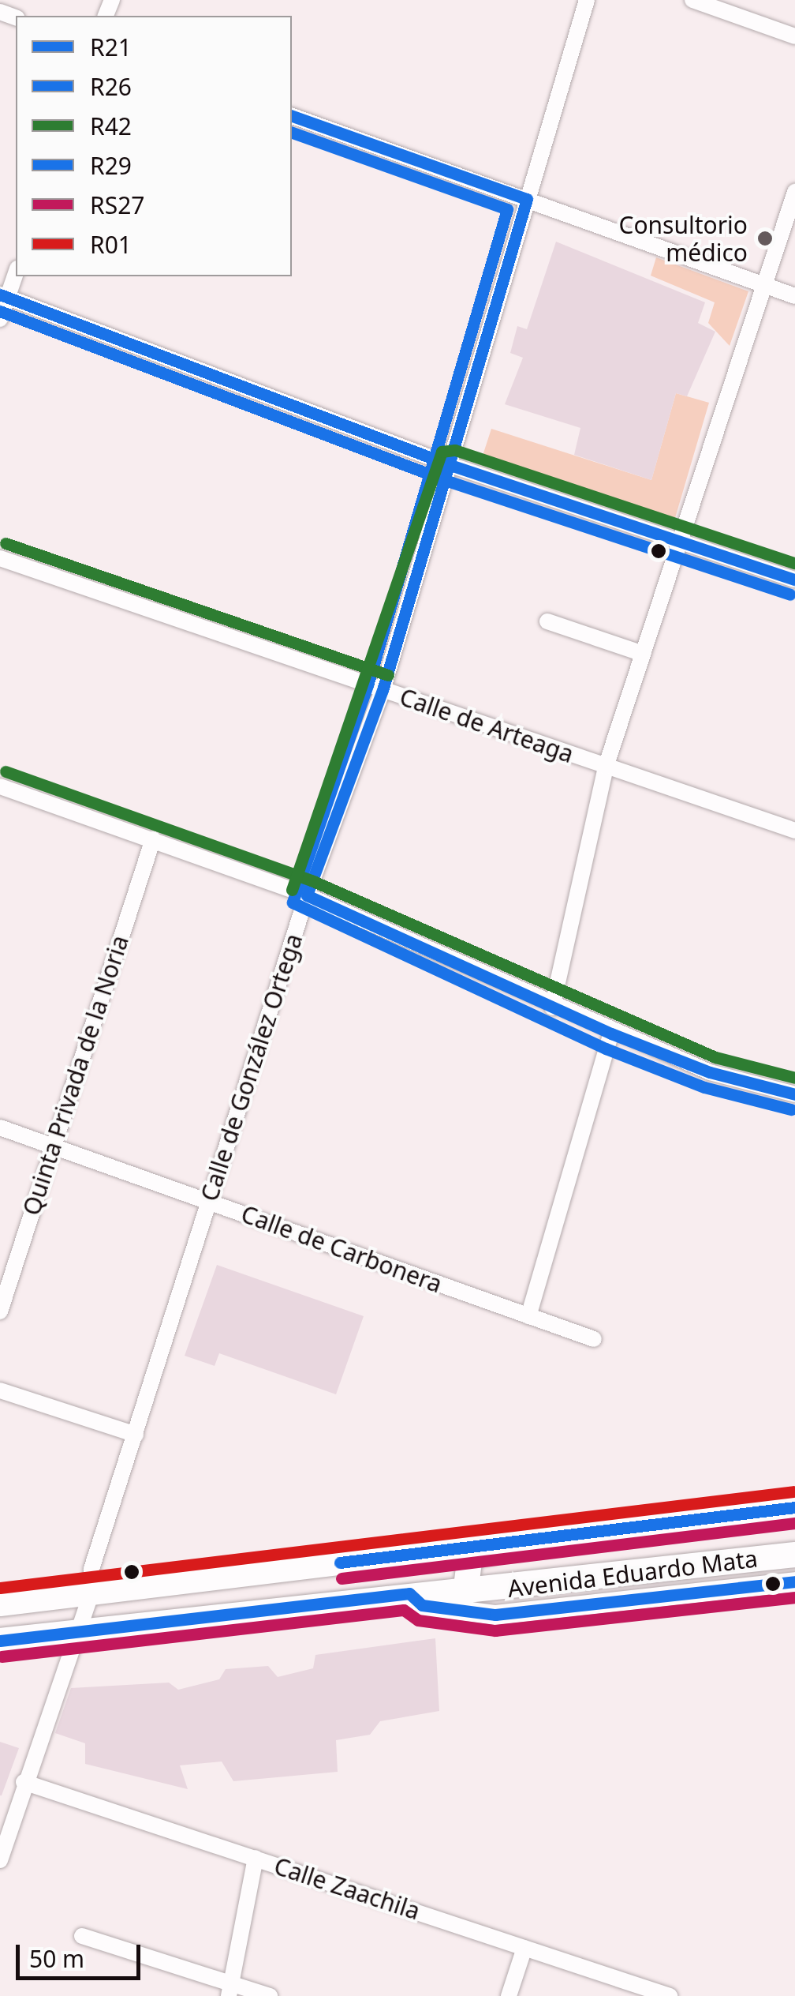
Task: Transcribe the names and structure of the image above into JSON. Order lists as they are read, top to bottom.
{
  "streets": {
    "main road": ["Avenida Eduardo Mata"],
    "street": [
      "Calle de Arteaga",
      "Calle de González Ortega",
      "Quinta Privada de la Noria",
      "Calle de Carbonera",
      "Calle Zaachila"
    ]
  },
  "crossings": [
    ["Calle de Arteaga", "Calle de González Ortega"],
    ["Calle de González Ortega", "Calle de Carbonera"],
    ["Calle de González Ortega", "Avenida Eduardo Mata"],
    ["Calle de González Ortega", "Calle Zaachila"],
    ["Quinta Privada de la Noria", "Calle de Carbonera"]
  ],
  "places": ["Consultorio médico"],
  "lines": [
    "transit line R21",
    "transit line R26",
    "transit line R42",
    "transit line R01",
    "transit line R29",
    "transit line RS27"
  ],
  "legend": [
    "R21",
    "R26",
    "R42",
    "R29",
    "RS27",
    "R01"
  ],
  "scale_bar": "50 m"
}
